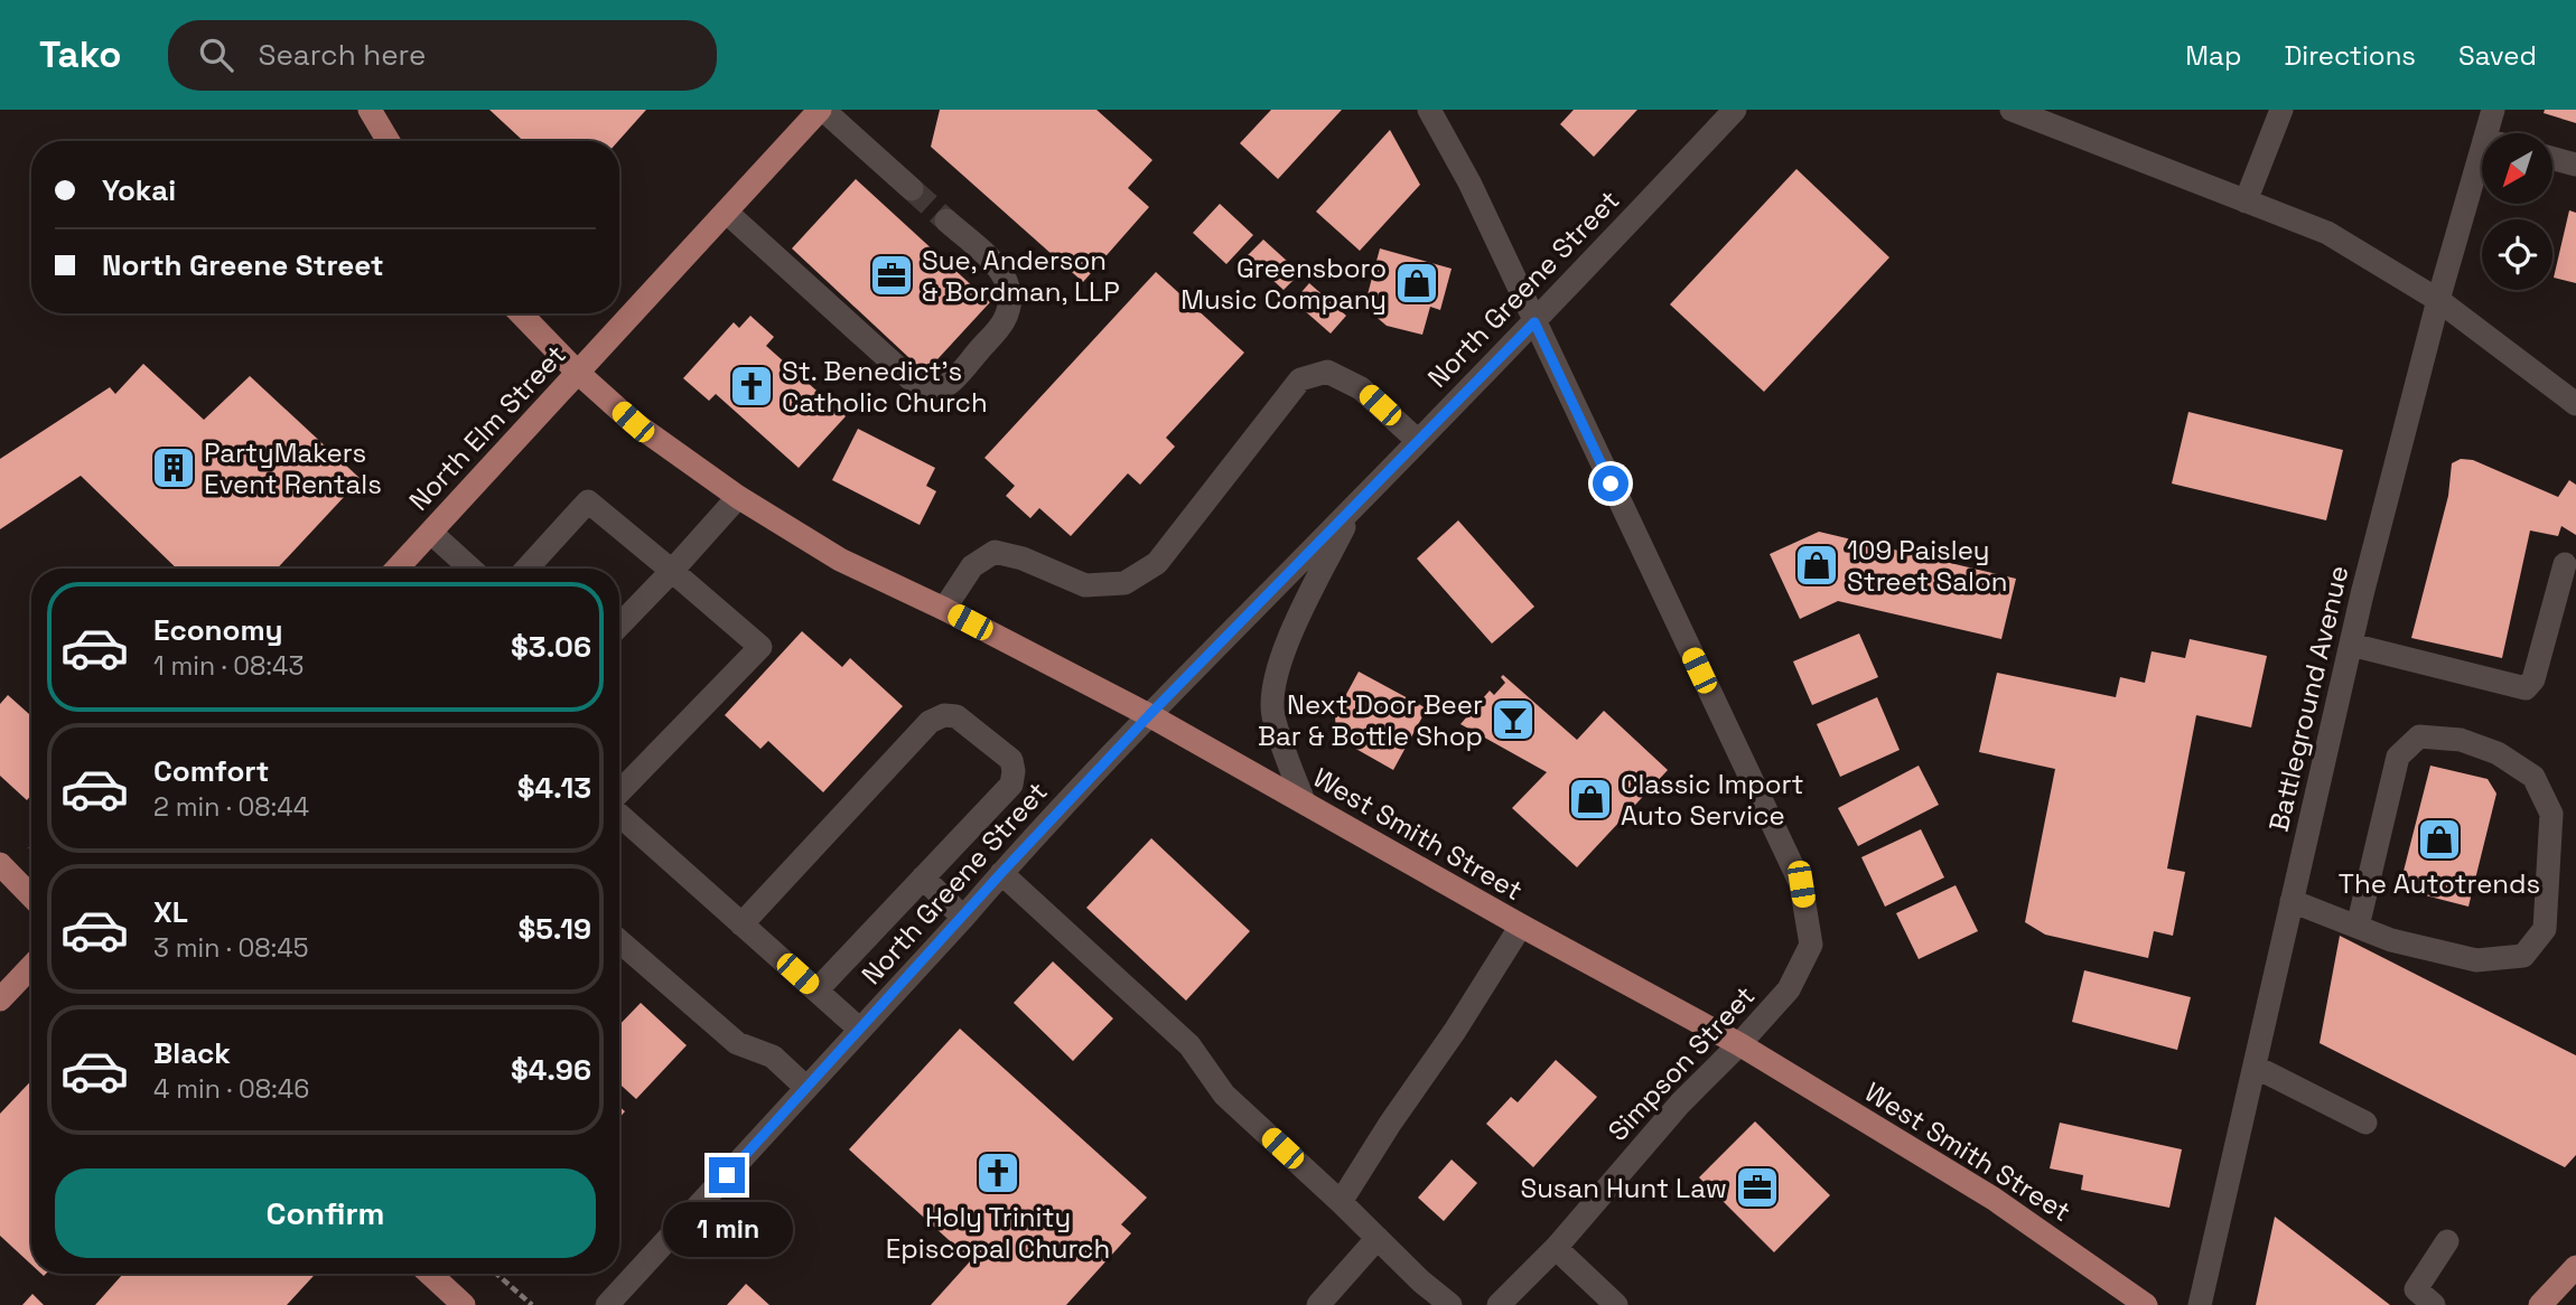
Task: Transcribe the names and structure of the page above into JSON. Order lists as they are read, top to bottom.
{
  "streets": {
    "main road": ["North Elm Street", "West Smith Street"],
    "street": ["North Greene Street", "Battleground Avenue", "Simpson Street"]
  },
  "crossings": [
    ["North Greene Street", "West Smith Street"],
    ["North Greene Street", "Simpson Street"],
    ["North Elm Street", "West Smith Street"],
    ["West Smith Street", "Simpson Street"]
  ],
  "places": {
    "office": ["Sue, Anderson & Bordman, LLP", "Susan Hunt Law"],
    "shop": [
      "Greensboro Music Company",
      "109 Paisley Street Salon",
      "Classic Import Auto Service",
      "The Autotrends"
    ],
    "church": ["St. Benedict's Catholic Church", "Holy Trinity Episcopal Church"],
    "building": ["PartyMakers Event Rentals"],
    "bar": ["Next Door Beer Bar & Bottle Shop"]
  },
  "north": "bottom left",
  "page": {
    "header": "Tako",
    "search": "Search here",
    "nav": ["Map", "Directions", "Saved"],
    "banner": ["Yokai", "North Greene Street"],
    "list": [
      {
        "name": "Economy",
        "note": "1 min · 08:43",
        "value": "$3.06"
      },
      {
        "name": "Comfort",
        "note": "2 min · 08:44",
        "value": "$4.13"
      },
      {
        "name": "XL",
        "note": "3 min · 08:45",
        "value": "$5.19"
      },
      {
        "name": "Black",
        "note": "4 min · 08:46",
        "value": "$4.96"
      }
    ],
    "buttons": "Confirm",
    "bubble": "1 min"
  }
}
